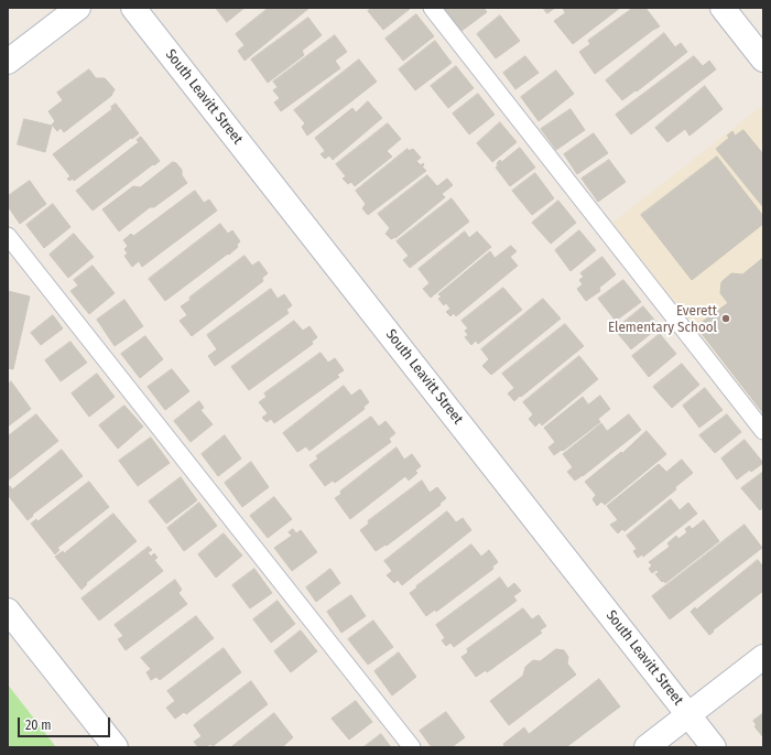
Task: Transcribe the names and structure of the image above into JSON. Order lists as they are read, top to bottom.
{
  "streets": {
    "street": ["South Leavitt Street"]
  },
  "places": ["Everett Elementary School"],
  "scale_bar": "20 m"
}
